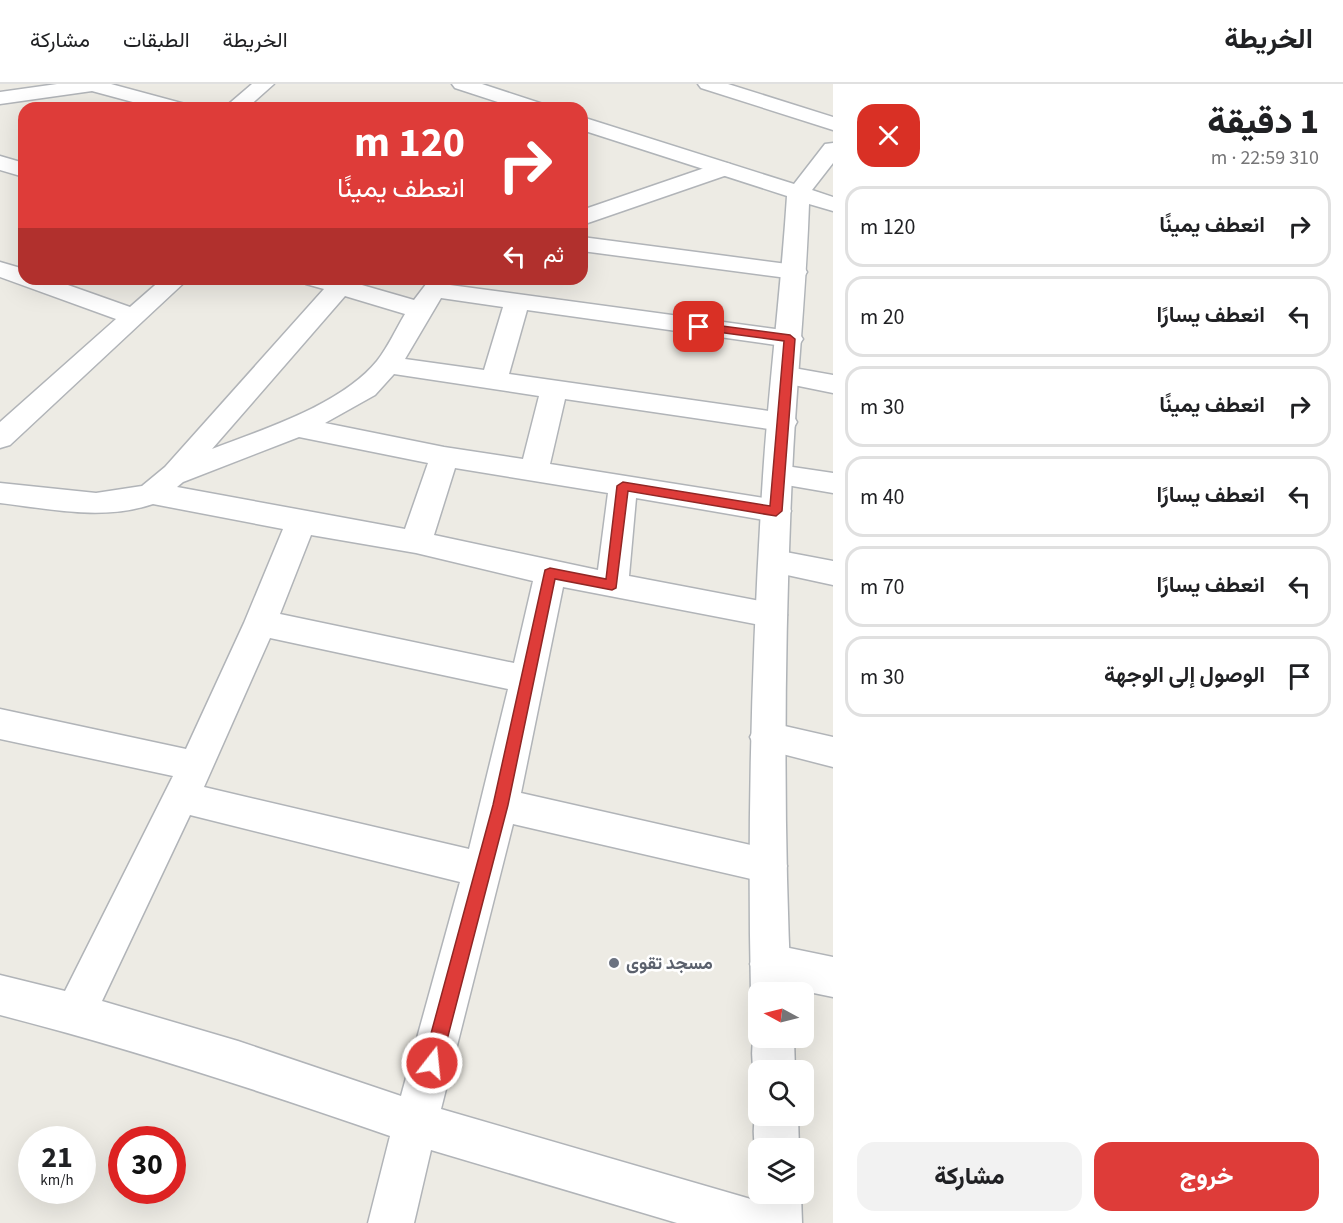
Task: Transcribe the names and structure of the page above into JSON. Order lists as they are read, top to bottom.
{
  "places": ["مسجد تقوى"],
  "north": "left",
  "page": {
    "header": "الخريطة",
    "nav": ["الخريطة", "الطبقات", "مشاركة"],
    "heading": ["1 دقيقة", "310 m · 22:59"],
    "turn": ["120 m", "انعطف يمينًا"],
    "list": [
      {
        "name": "انعطف يمينًا",
        "value": "120 m"
      },
      {
        "name": "انعطف يسارًا",
        "value": "20 m"
      },
      {
        "name": "انعطف يمينًا",
        "value": "30 m"
      },
      {
        "name": "انعطف يسارًا",
        "value": "40 m"
      },
      {
        "name": "انعطف يسارًا",
        "value": "70 m"
      },
      {
        "name": "الوصول إلى الوجهة",
        "value": "30 m"
      }
    ],
    "then": "ثم",
    "speed": "21 km/h",
    "limit": "30",
    "buttons": ["خروج", "مشاركة"]
  }
}
